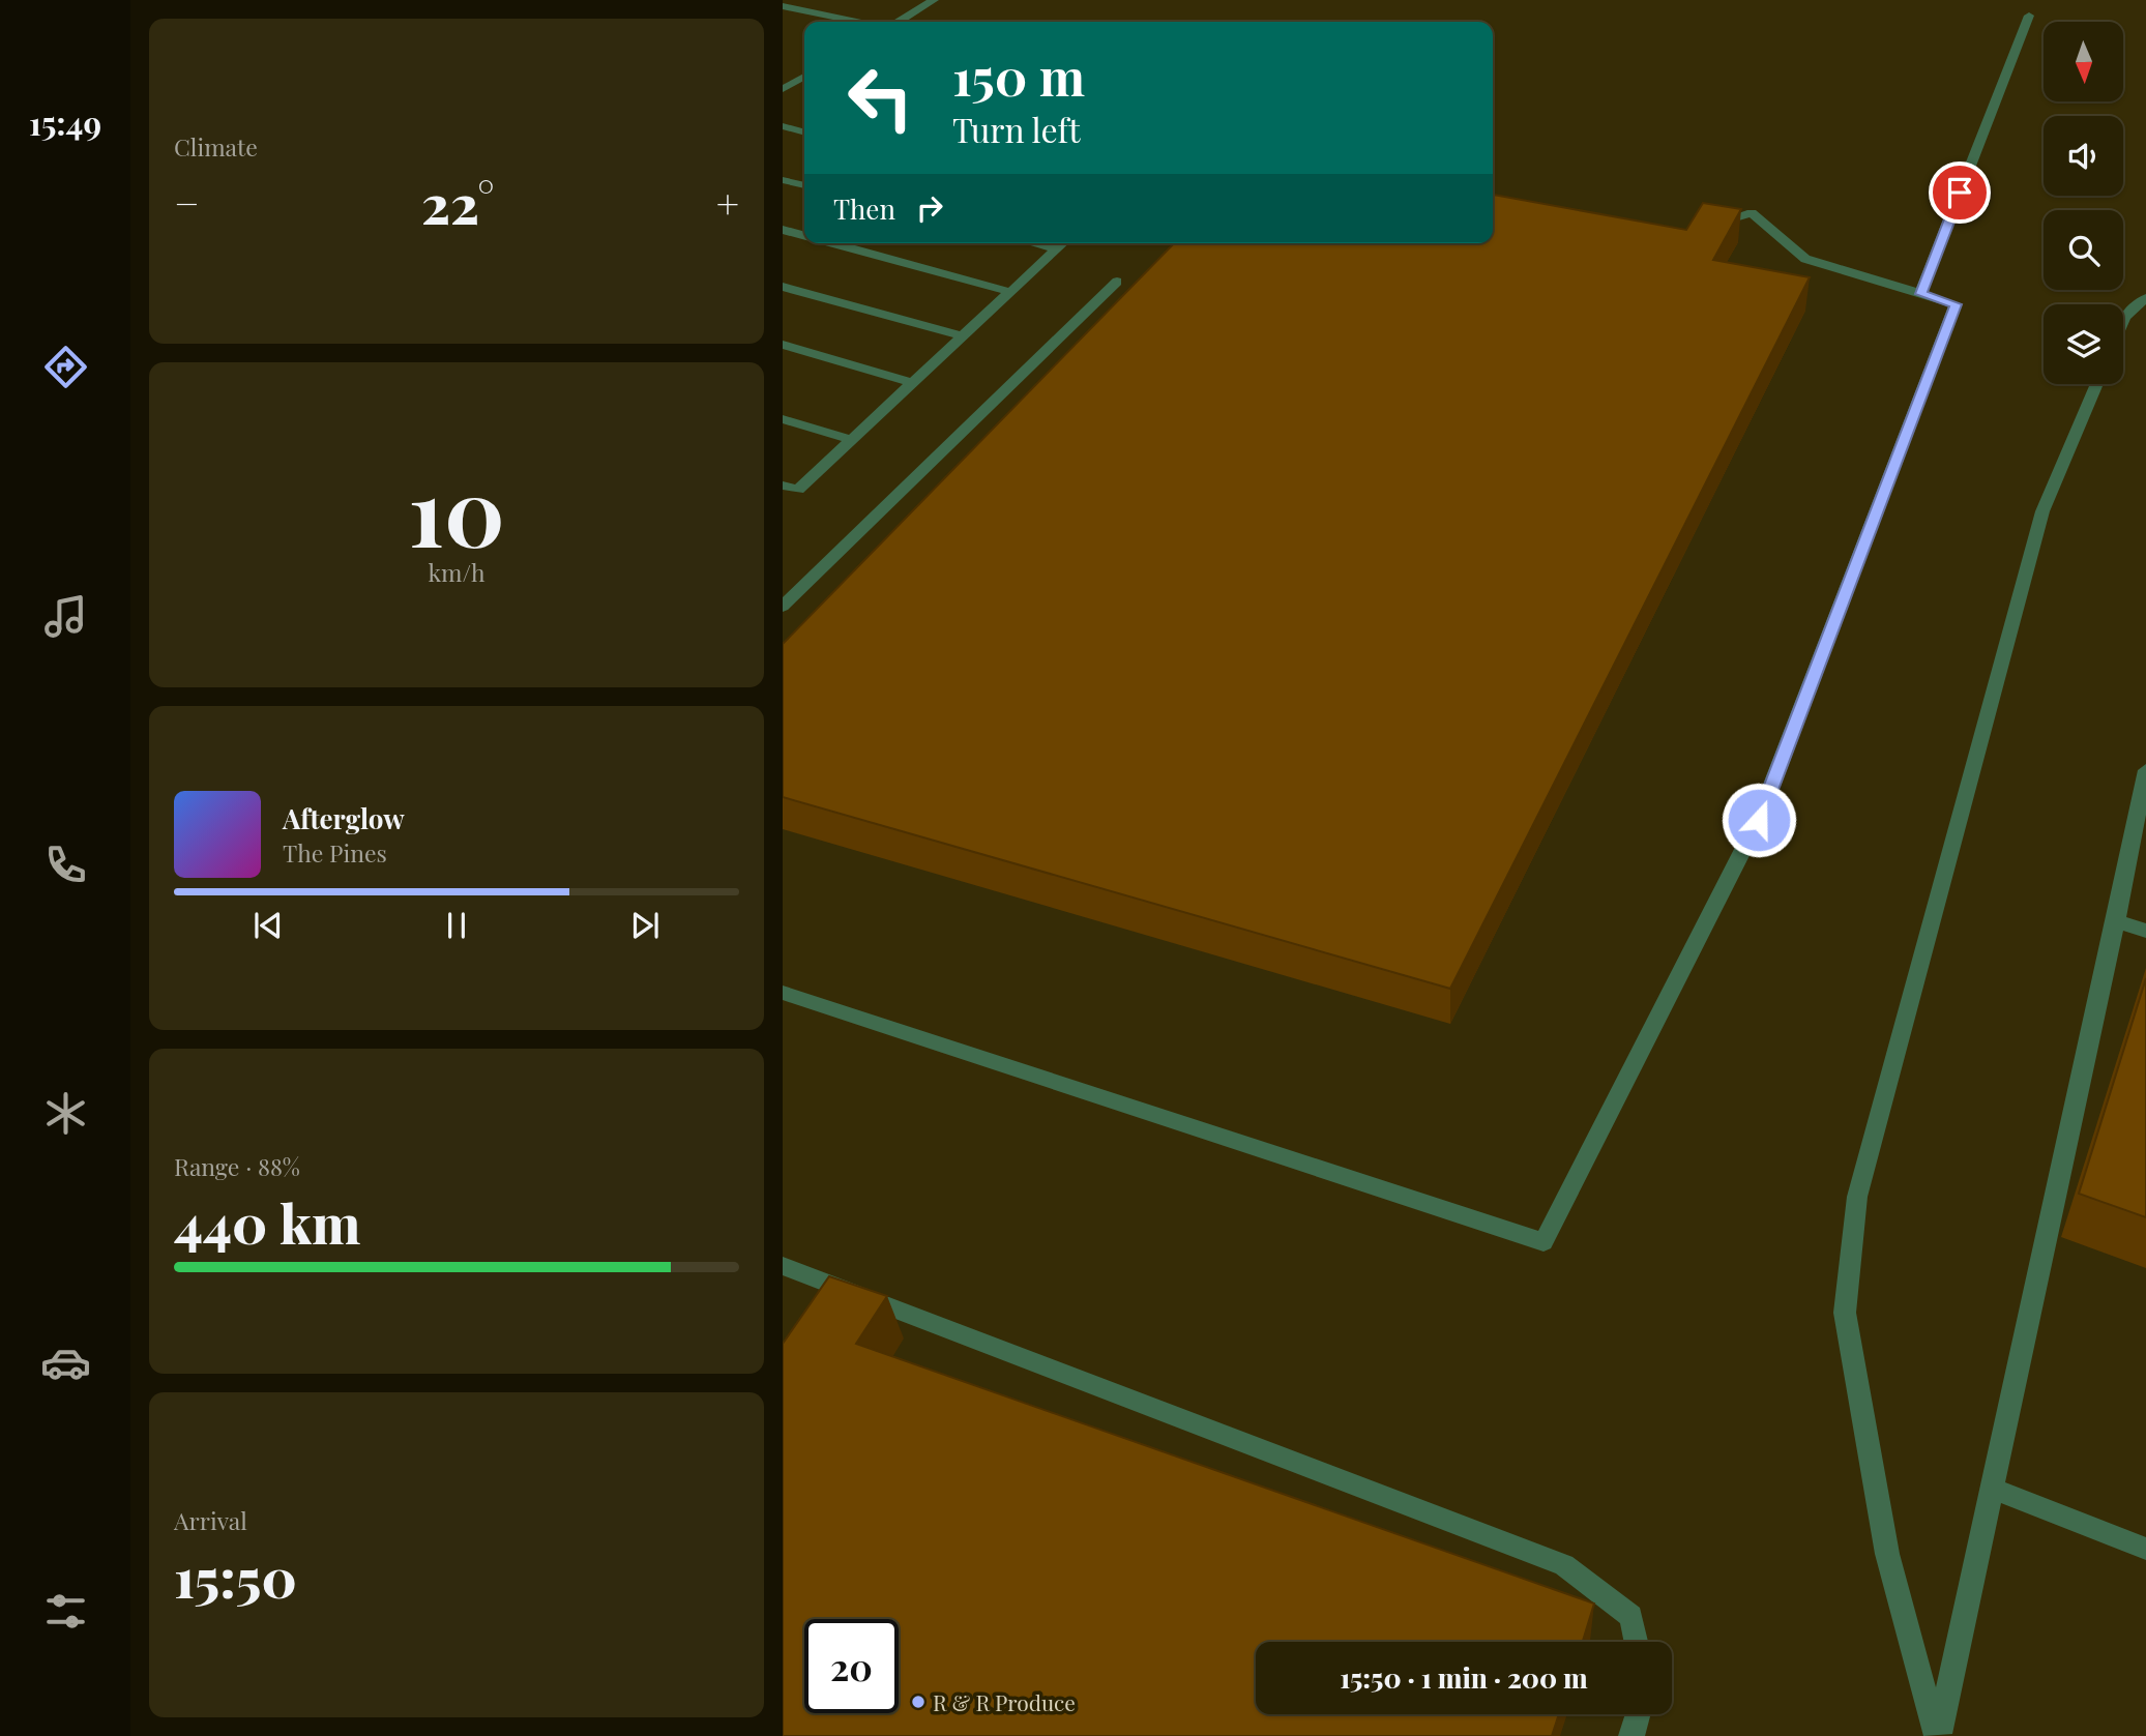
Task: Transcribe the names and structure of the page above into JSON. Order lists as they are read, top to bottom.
{
  "places": ["R & R Produce"],
  "north": "bottom",
  "page": {
    "tabs": "15:49",
    "tile": [
      "Climate",
      ["10", "km/h"],
      ["Range · 88%", "440 km"],
      ["Arrival", "15:50"]
    ],
    "turn": ["150 m", "Turn left"],
    "heat": ["−", "22°", "+"],
    "then": "Then",
    "song": ["Afterglow", "The Pines"],
    "limit": "20",
    "trip": "15:50 · 1 min · 200 m"
  }
}
